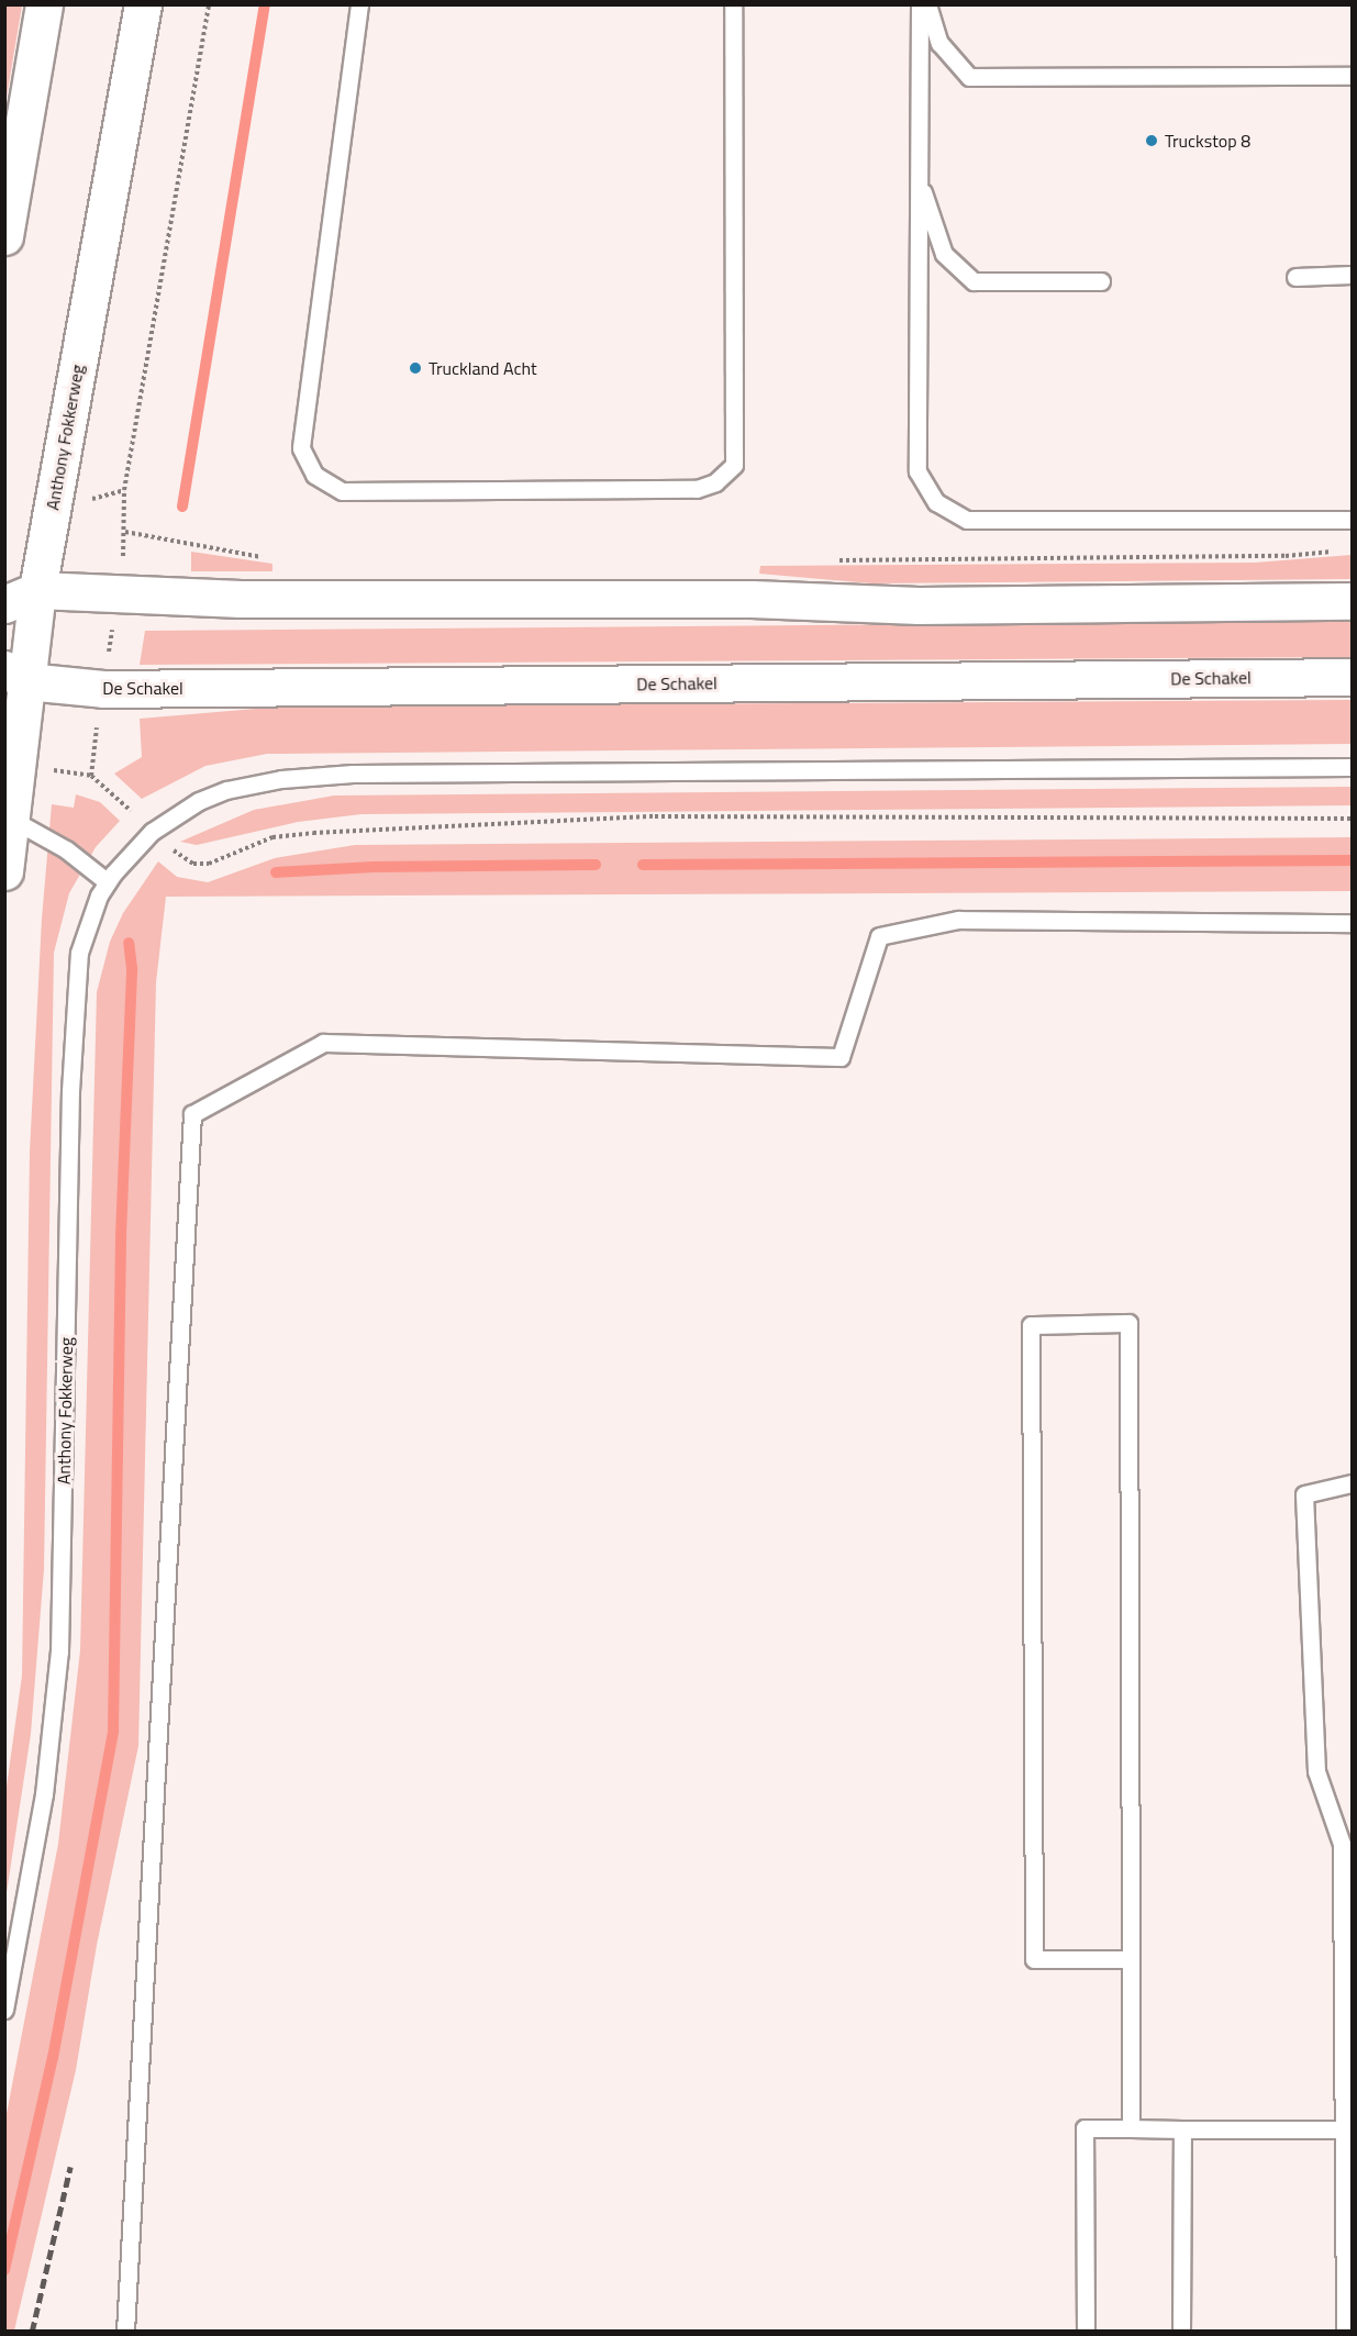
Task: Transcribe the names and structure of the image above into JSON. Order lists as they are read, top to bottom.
{
  "streets": {
    "street": ["Anthony Fokkerweg", "De Schakel"]
  },
  "crossings": [
    ["Anthony Fokkerweg", "De Schakel"]
  ],
  "places": ["Truckstop 8", "Truckland Acht"]
}
